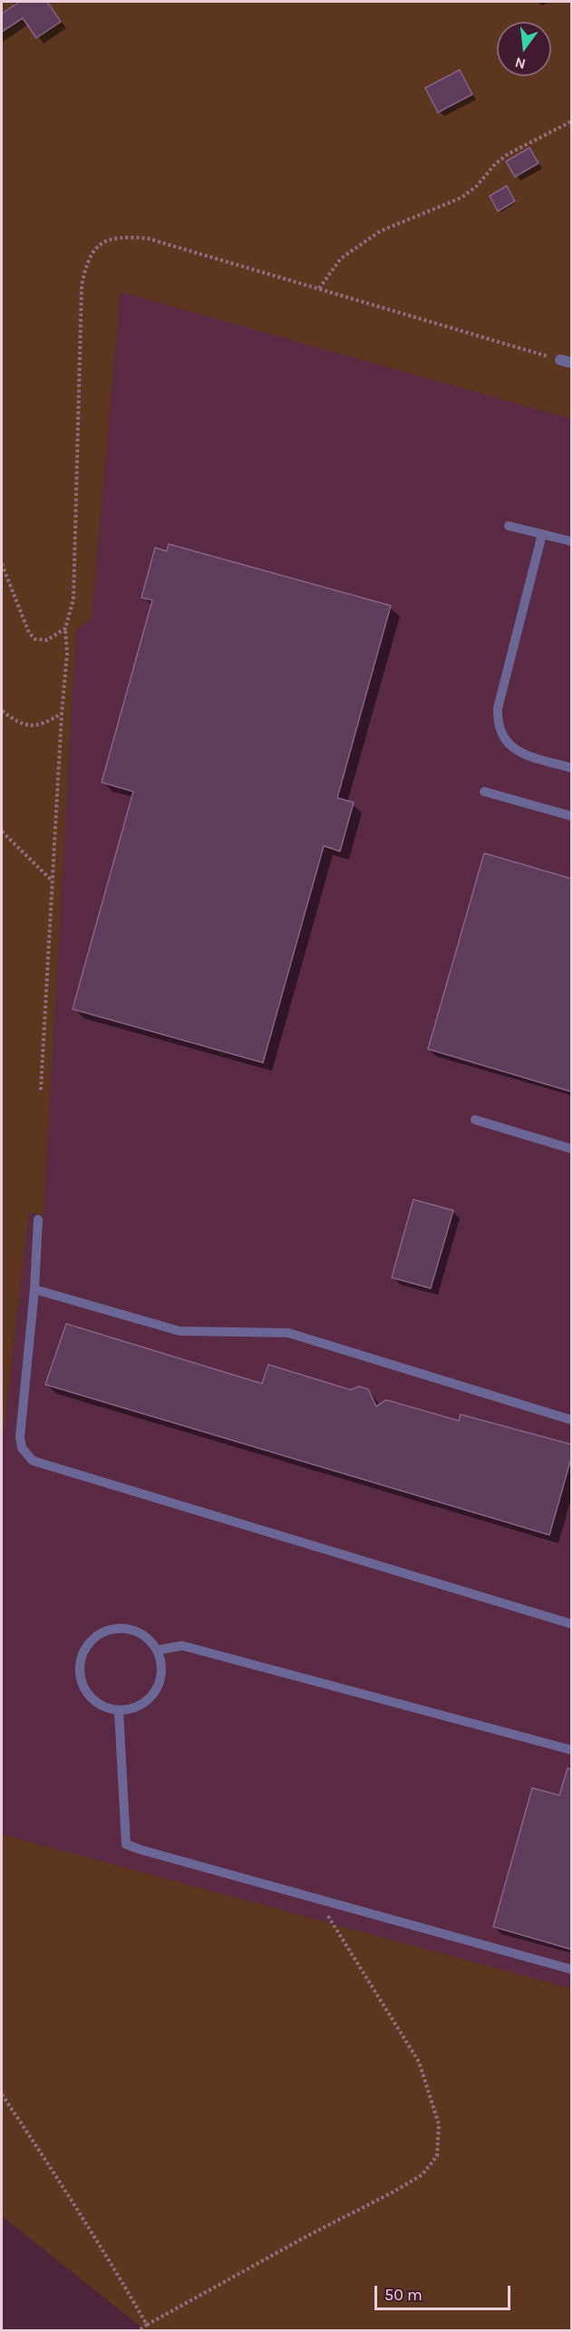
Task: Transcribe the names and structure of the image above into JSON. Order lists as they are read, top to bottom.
{
  "scale_bar": "50 m",
  "north": "bottom"
}
